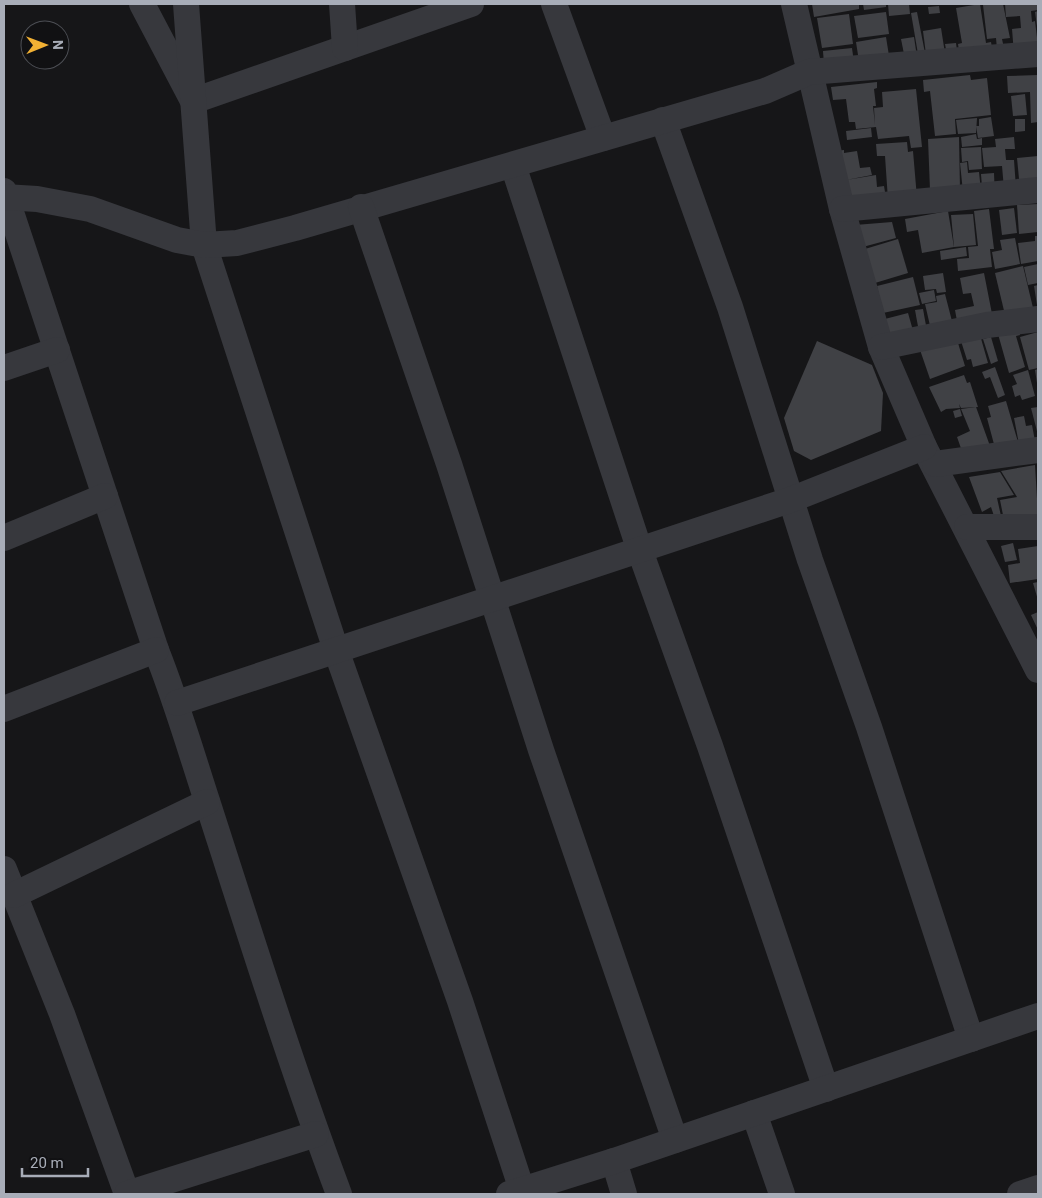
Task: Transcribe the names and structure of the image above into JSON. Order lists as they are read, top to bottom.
{
  "scale_bar": "20 m",
  "north": "right"
}
